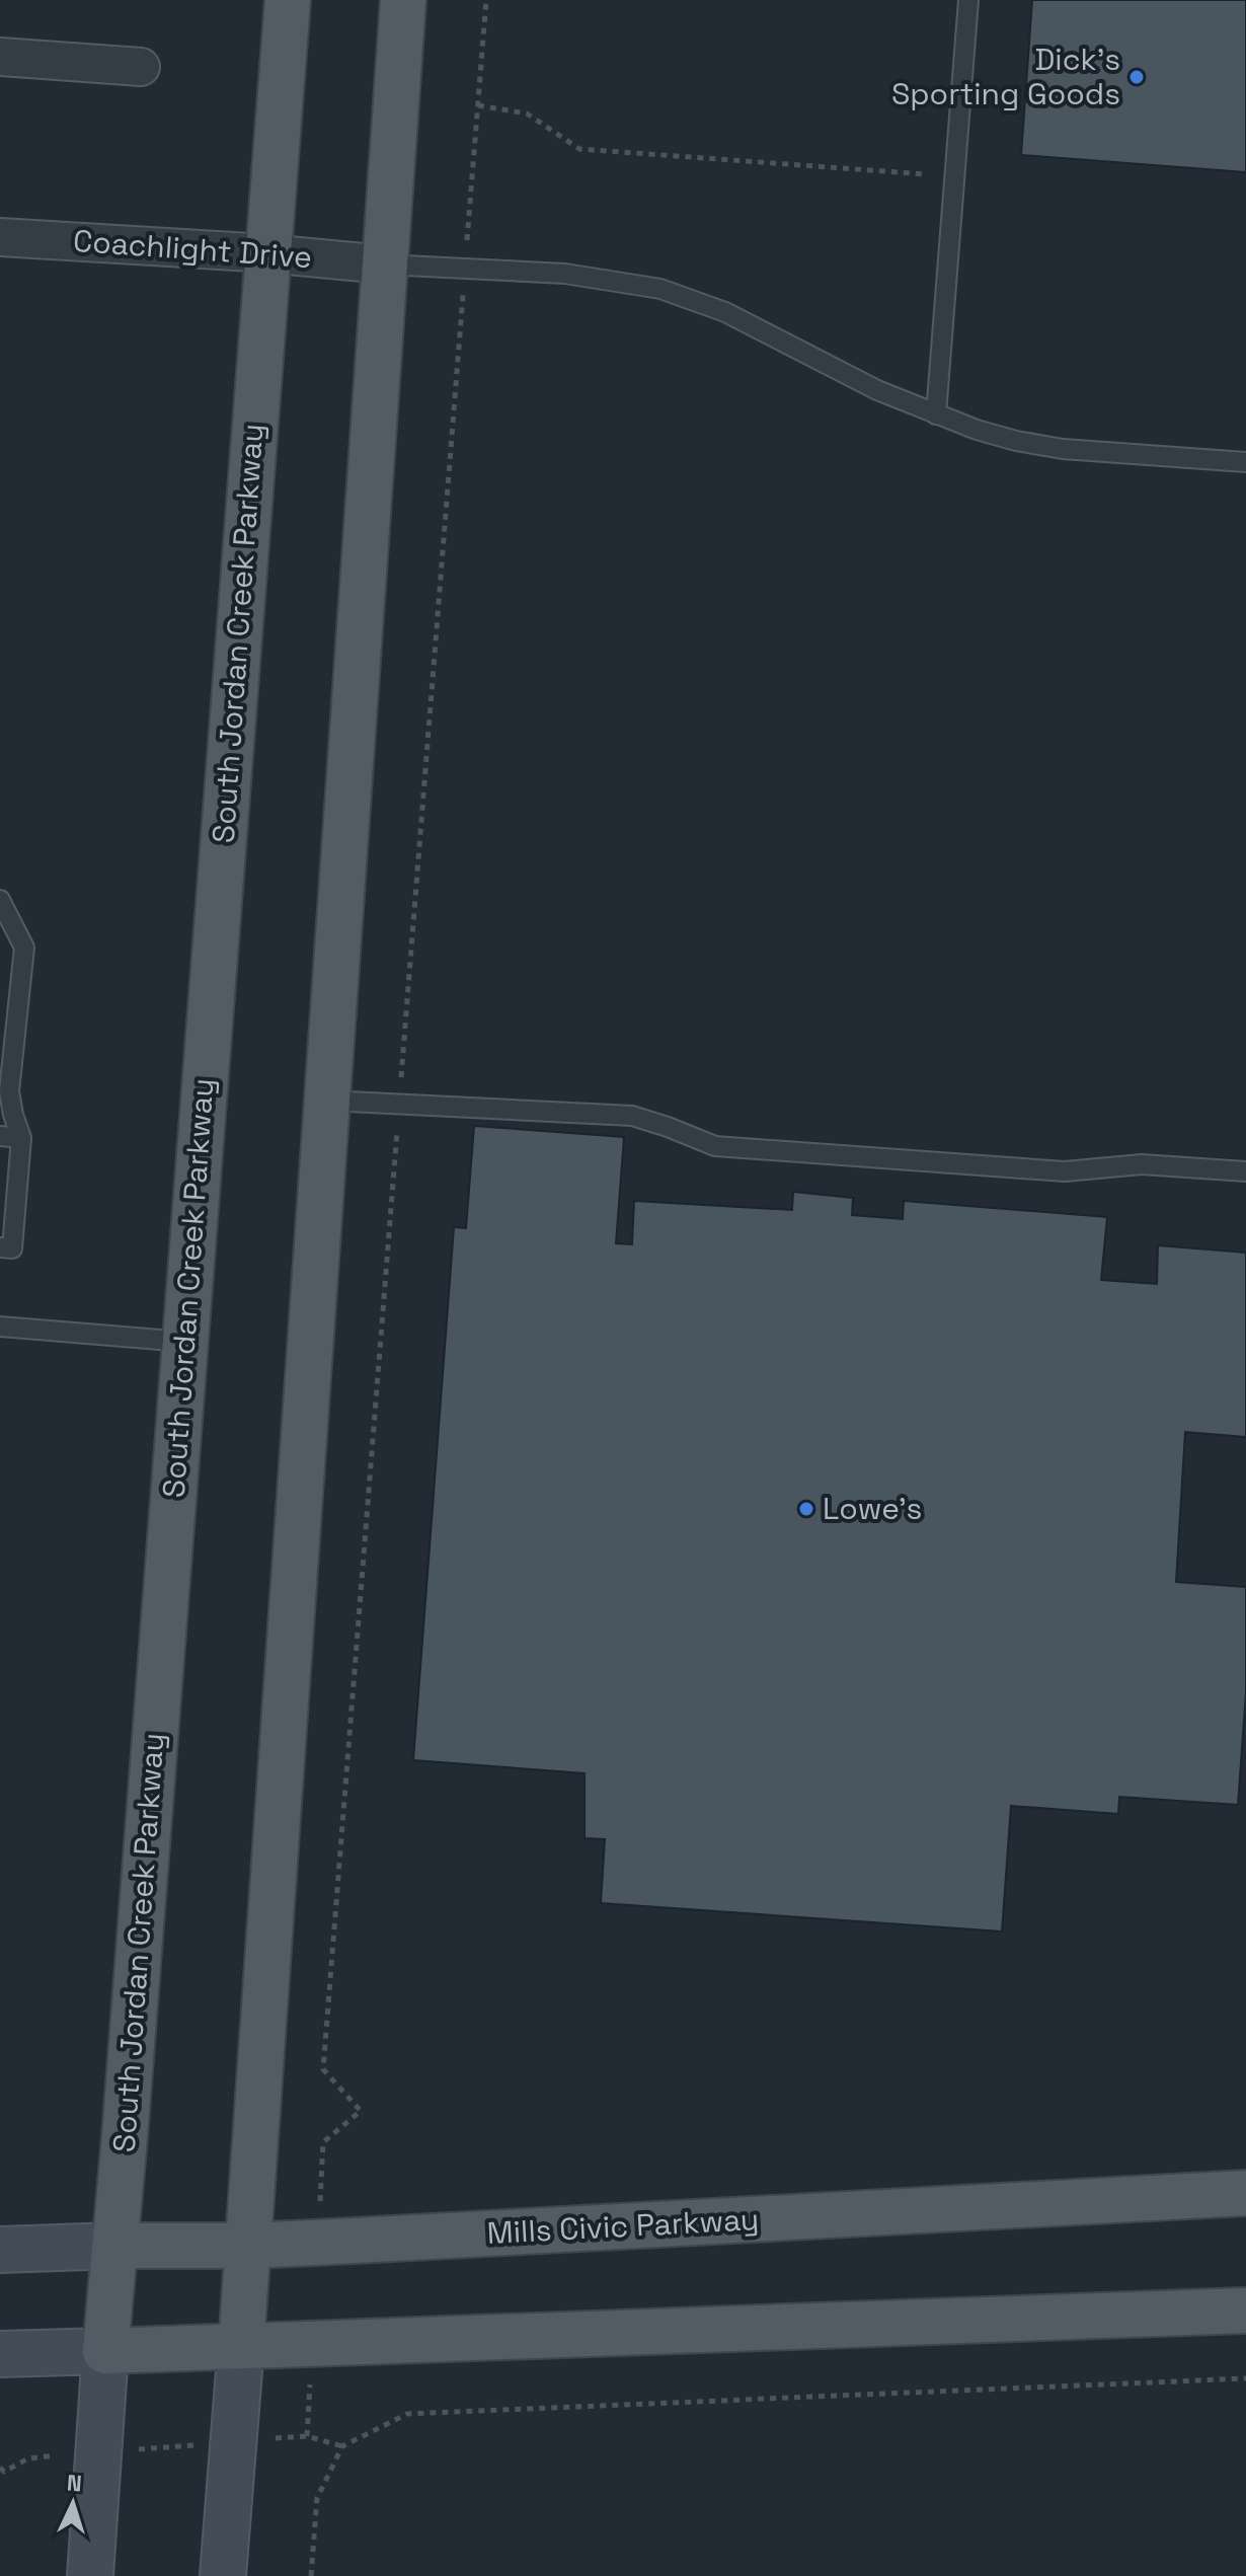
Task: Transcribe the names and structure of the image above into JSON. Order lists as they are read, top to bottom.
{
  "streets": {
    "main road": ["South Jordan Creek Parkway", "Mills Civic Parkway"],
    "street": ["Coachlight Drive"]
  },
  "crossings": [
    ["Coachlight Drive", "South Jordan Creek Parkway"],
    ["South Jordan Creek Parkway", "Mills Civic Parkway"]
  ],
  "places": ["Dick's Sporting Goods", "Lowe's"],
  "north": "top"
}
